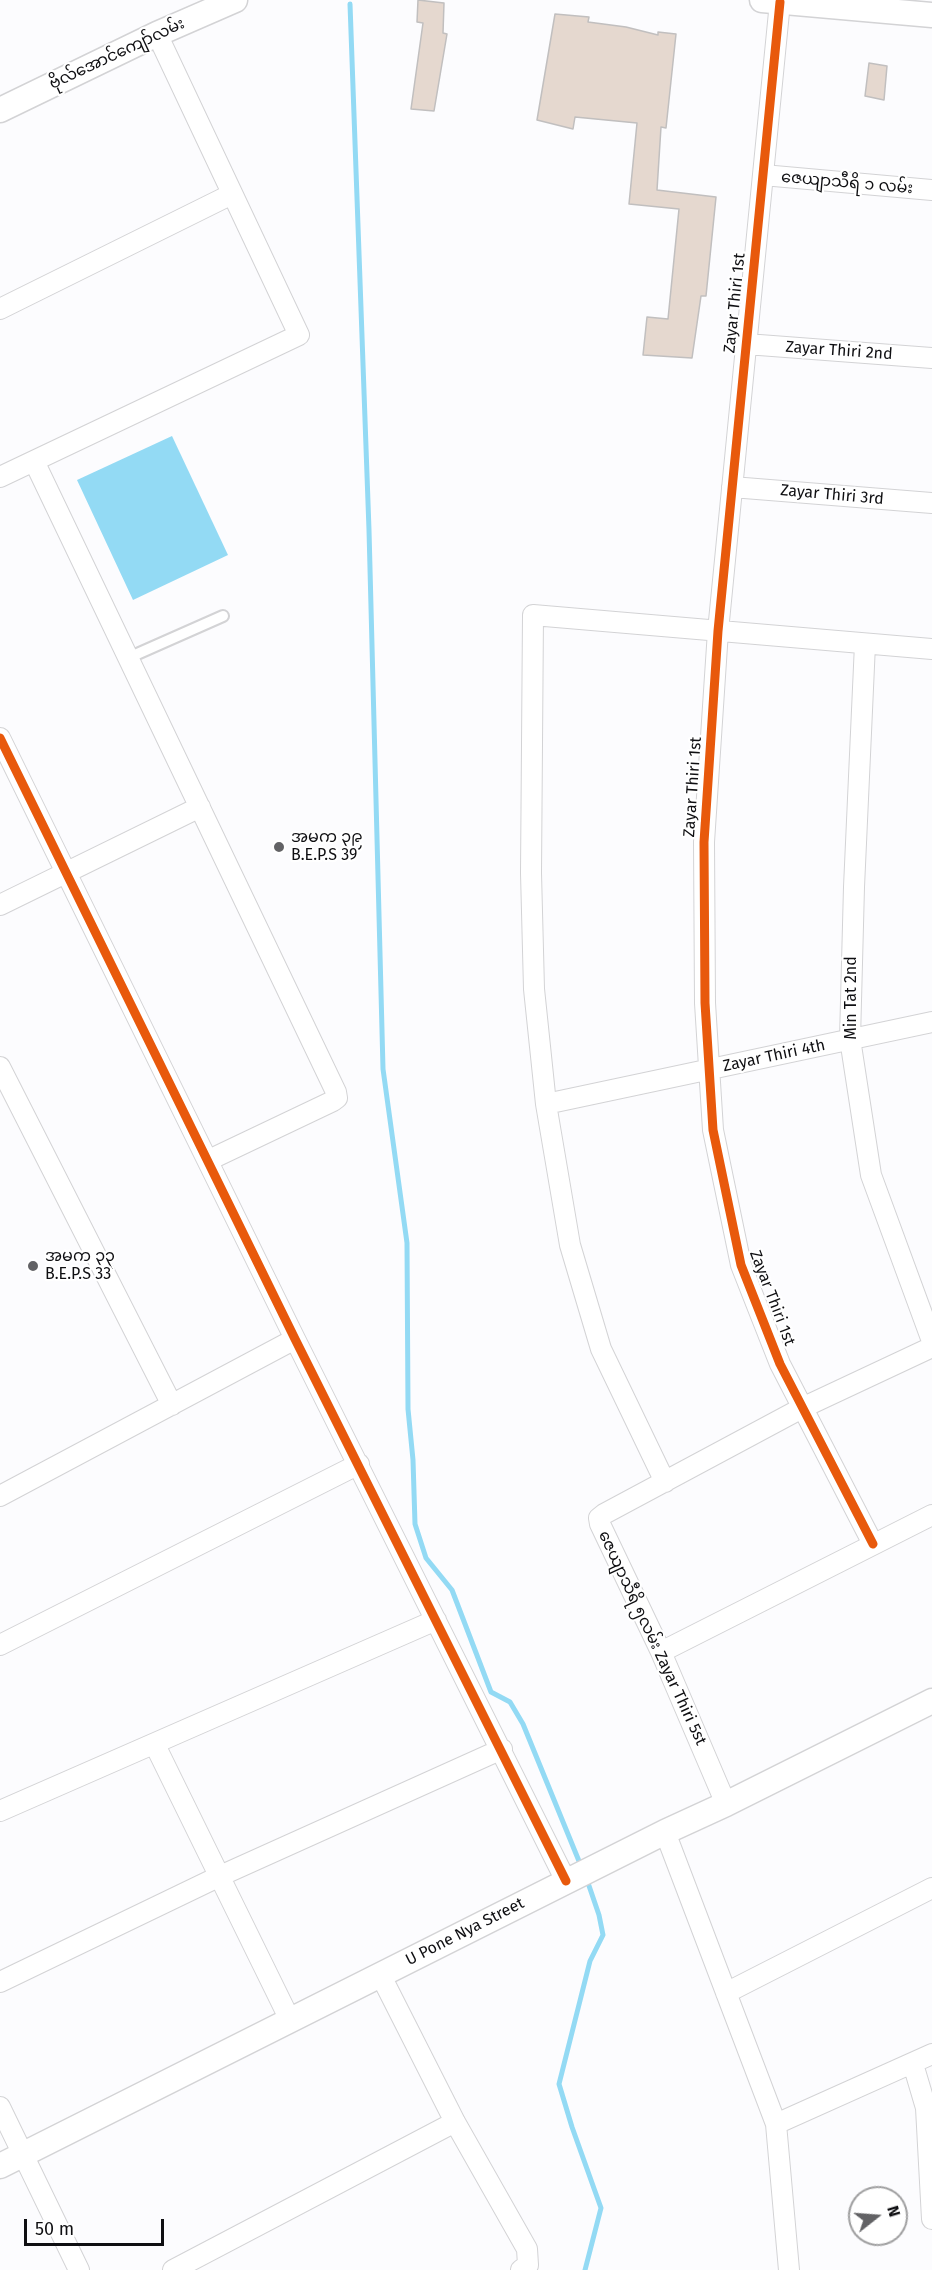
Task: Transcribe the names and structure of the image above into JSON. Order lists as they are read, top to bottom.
{
  "streets": {
    "street": [
      "ဗိုလ်အောင်ကျော်လမ်း",
      "ဇေယျာသီရိ ၁ လမ်း",
      "Zayar Thiri 1st",
      "Zayar Thiri 2nd",
      "Zayar Thiri 3rd",
      "Min Tat 2nd",
      "Zayar Thiri 4th",
      "ဇေယျာသီရိ ၅လမ်း Zayar Thiri 5st",
      "U Pone Nya Street"
    ]
  },
  "crossings": [
    ["ဇေယျာသီရိ ၁ လမ်း", "Zayar Thiri 1st"],
    ["Zayar Thiri 1st", "Zayar Thiri 2nd"],
    ["Zayar Thiri 1st", "Zayar Thiri 3rd"],
    ["Zayar Thiri 1st", "Zayar Thiri 4th"],
    ["Zayar Thiri 1st", "ဇေယျာသီရိ ၅လမ်း Zayar Thiri 5st"],
    ["Min Tat 2nd", "Zayar Thiri 4th"],
    ["ဇေယျာသီရိ ၅လမ်း Zayar Thiri 5st", "U Pone Nya Street"]
  ],
  "places": ["အမက ၃၉ B.E.P.S 39", "အမက ၃၃ B.E.P.S 33"],
  "scale_bar": "50 m",
  "north": "right"
}
